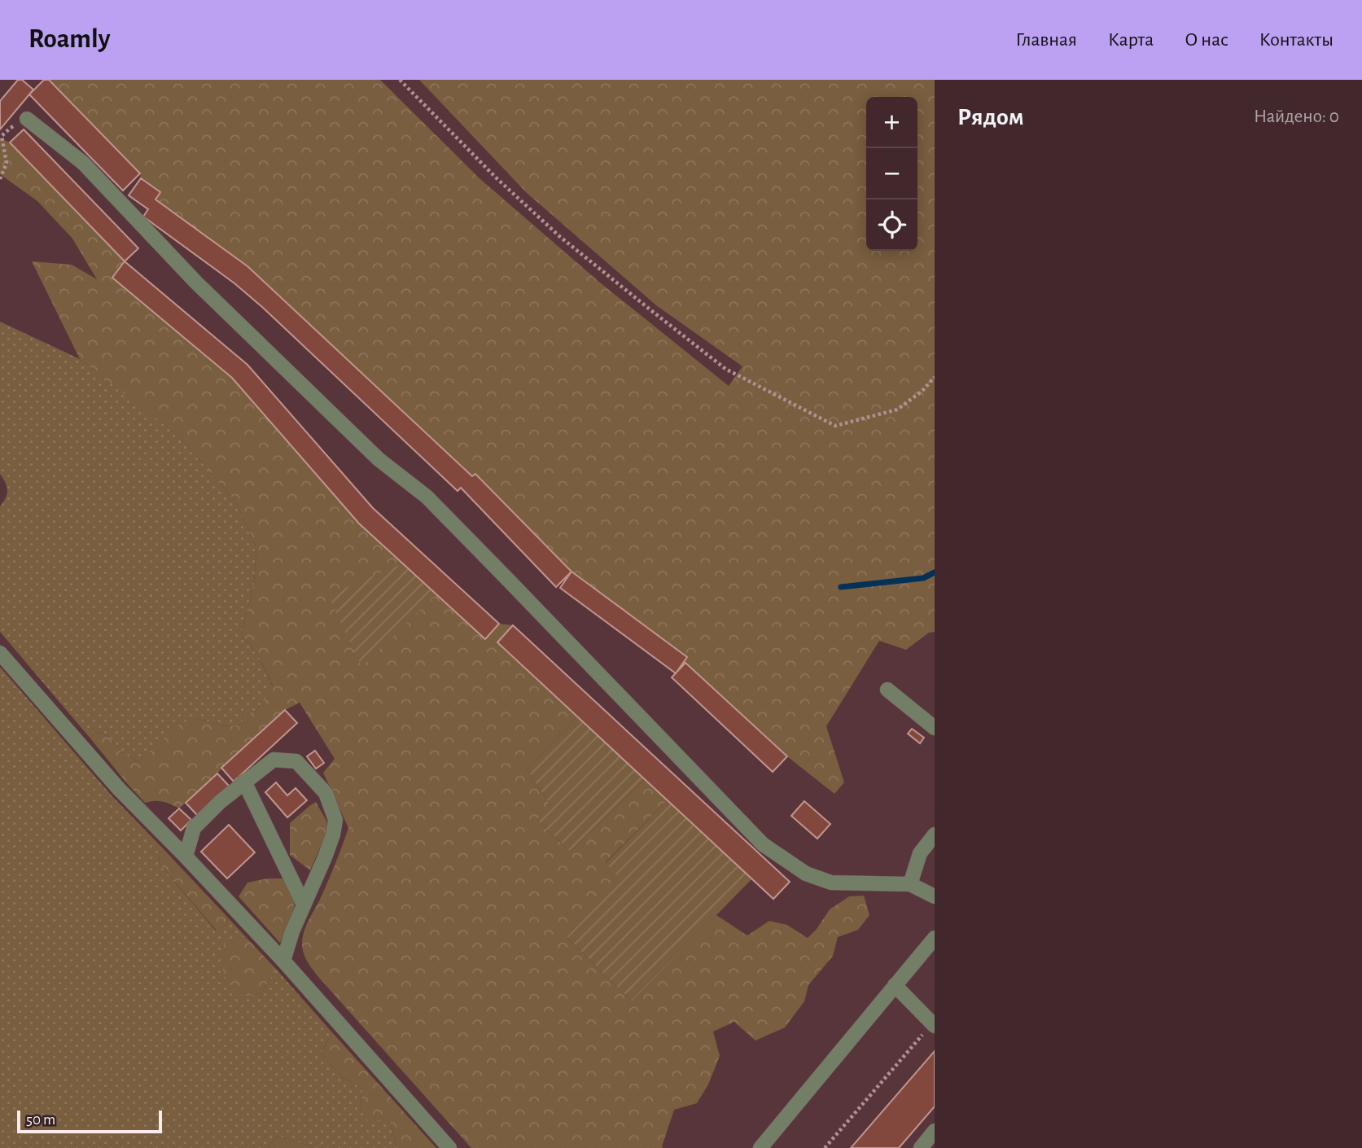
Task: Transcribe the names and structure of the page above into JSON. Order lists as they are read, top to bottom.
{
  "scale_bar": "50 m",
  "page": {
    "header": "Roamly",
    "nav": [
      "Главная",
      "Карта",
      "О нас",
      "Контакты"
    ],
    "heading": ["Рядом", "Найдено: 0"],
    "map_buttons": ["+", "−"],
    "scale": "50 m"
  }
}
